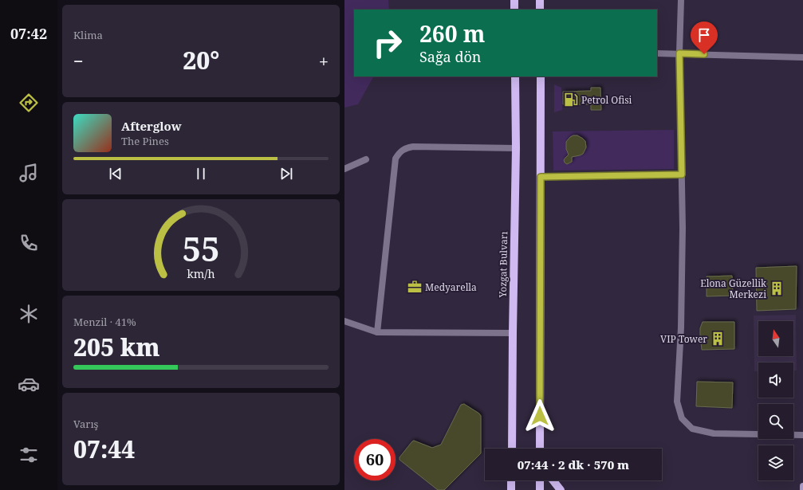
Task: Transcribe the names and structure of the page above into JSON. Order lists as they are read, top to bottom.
{
  "streets": {
    "main road": ["Yozgat Bulvarı"]
  },
  "places": {
    "fuel station": ["Petrol Ofisi"],
    "office": ["Medyarella"],
    "building": ["Elona Güzellik Merkezi", "VIP Tower"]
  },
  "north": "top",
  "page": {
    "tabs": "07:42",
    "tile": [
      "Klima",
      ["Menzil · 41%", "205 km"],
      ["Varış", "07:44"]
    ],
    "turn": ["260 m", "Sağa dön"],
    "heat": ["−", "20°", "+"],
    "song": ["Afterglow", "The Pines"],
    "limit": "60",
    "trip": "07:44 · 2 dk · 570 m",
    "gauge": ["55", "km/h"]
  }
}
